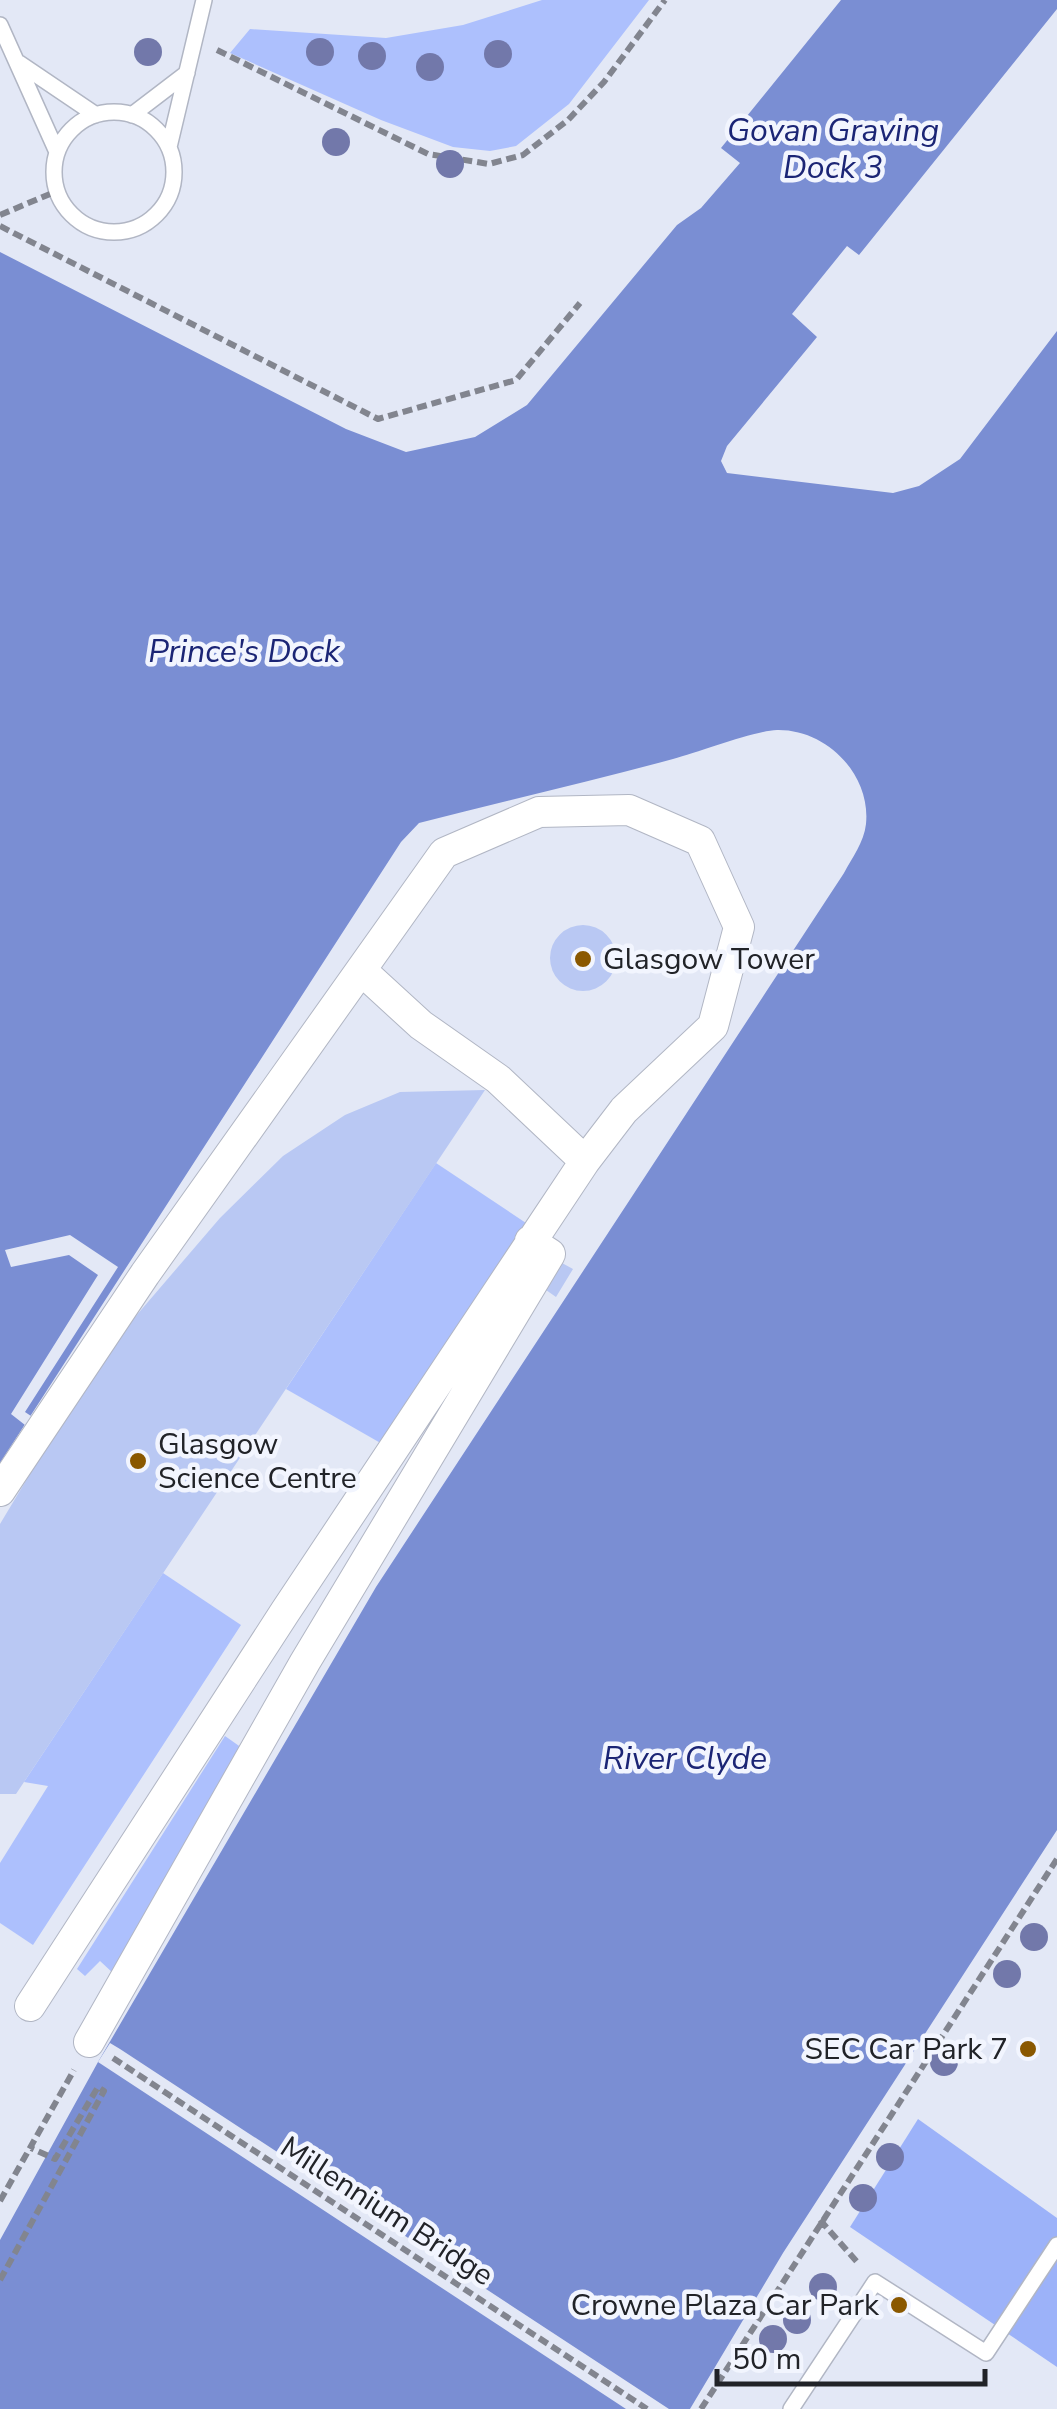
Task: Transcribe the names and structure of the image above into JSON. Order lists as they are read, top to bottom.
{
  "streets": {
    "path": ["Millennium Bridge"]
  },
  "water": ["Govan Graving Dock 3", "Prince's Dock", "River Clyde"],
  "places": [
    "Glasgow Tower",
    "Glasgow Science Centre",
    "SEC Car Park 7",
    "Crowne Plaza Car Park"
  ],
  "scale_bar": "50 m"
}
